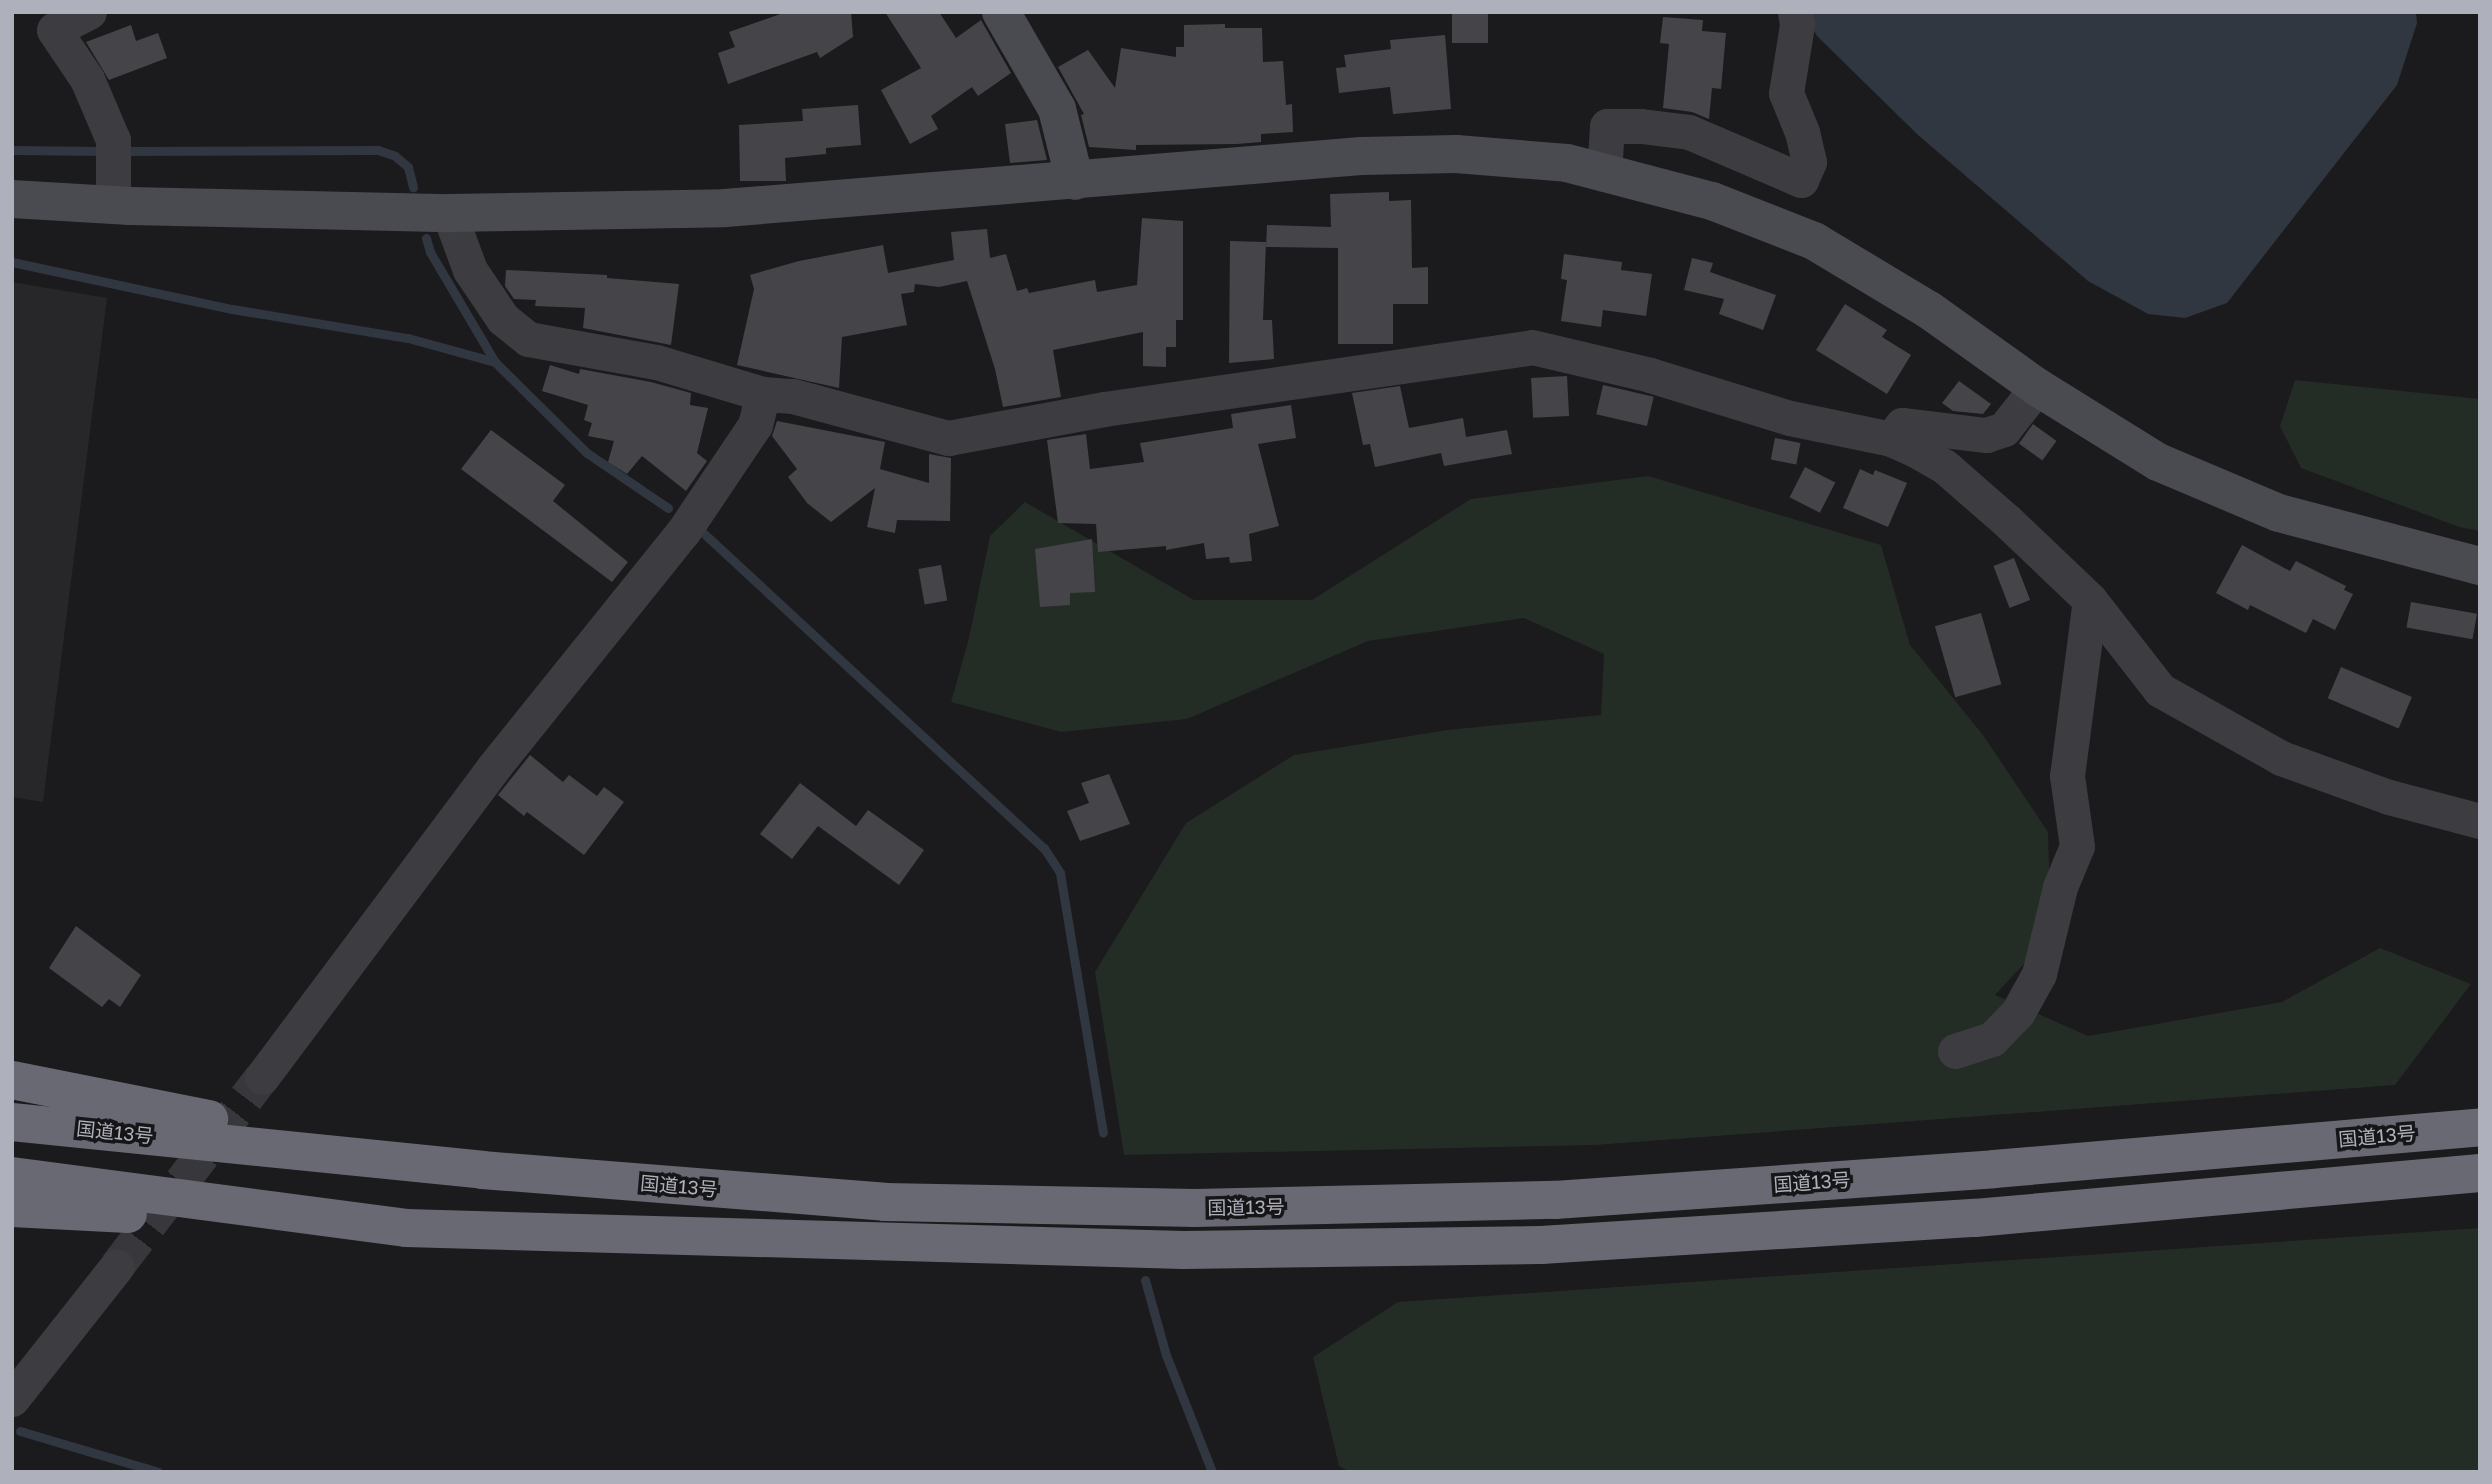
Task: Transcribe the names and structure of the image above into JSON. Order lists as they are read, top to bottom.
{
  "streets": {
    "highway": ["国道13号"]
  }
}
